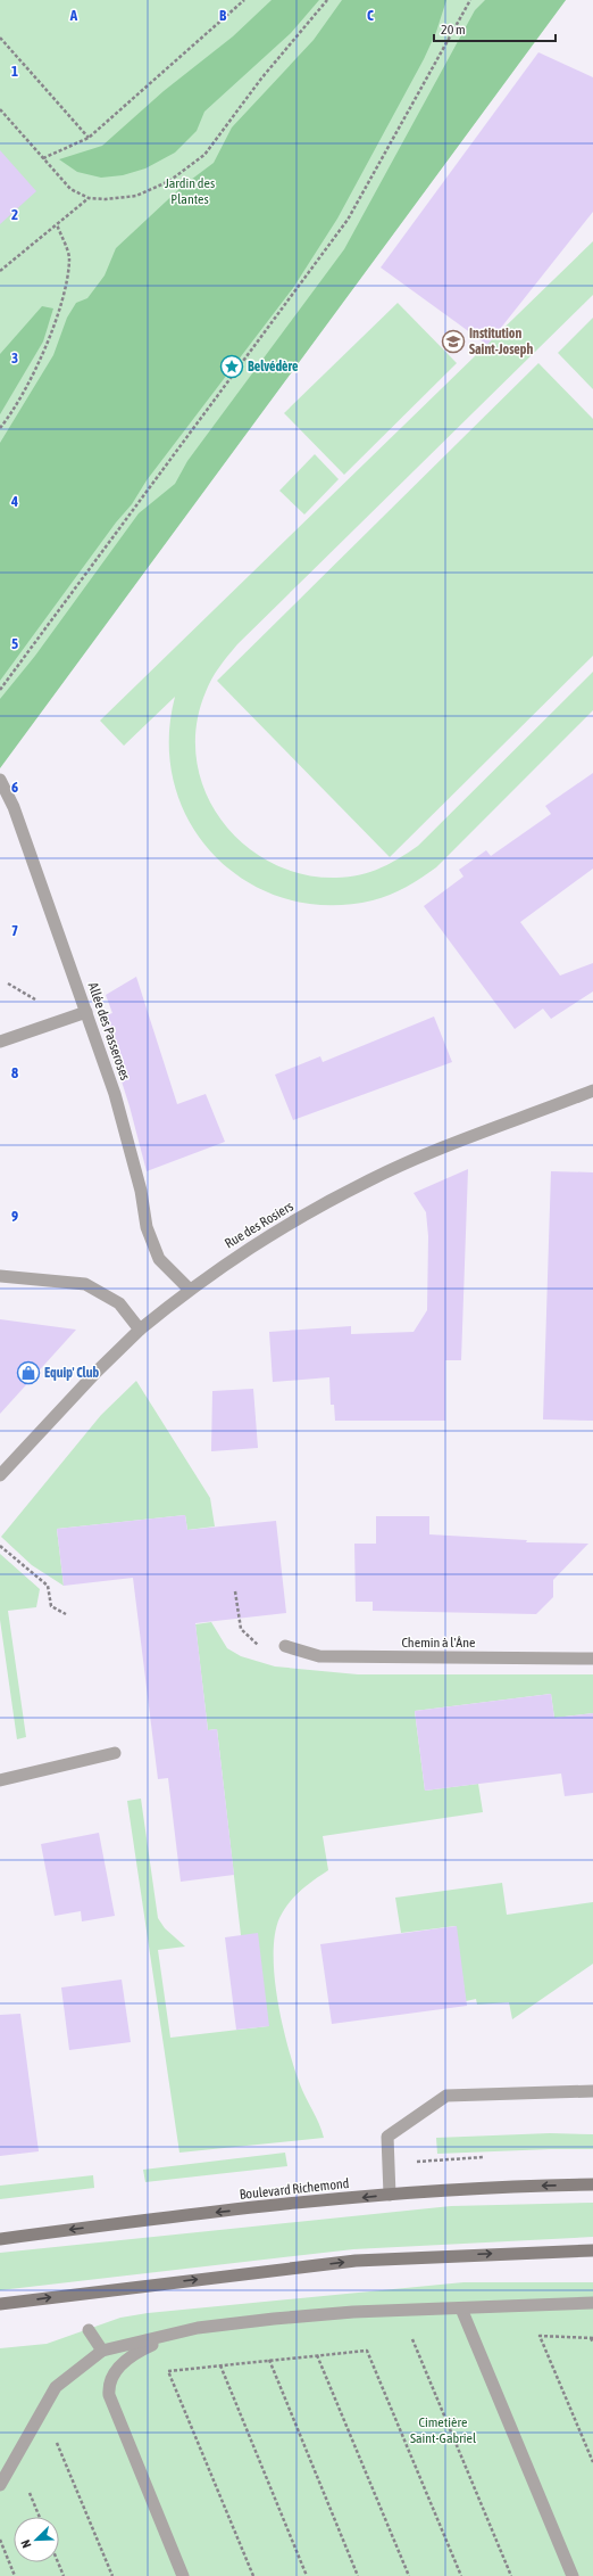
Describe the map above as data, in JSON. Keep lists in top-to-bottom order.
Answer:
{
  "streets": {
    "main road": ["Boulevard Richemond"],
    "street": ["Allée des Passeroses", "Rue des Rosiers", "Chemin à l'Âne"]
  },
  "crossings": [
    ["Allée des Passeroses", "Rue des Rosiers"]
  ],
  "parks": ["Jardin des Plantes", "Cimetière Saint-Gabriel"],
  "places": {
    "school or university": ["Institution Saint-Joseph"],
    "place": ["Belvédère"],
    "shop": ["Equip' Club"]
  },
  "scale_bar": "20 m",
  "north": "bottom left",
  "grid": {
    "columns": ["A", "B", "C"],
    "rows": [
      "1",
      "2",
      "3",
      "4",
      "5",
      "6",
      "7",
      "8",
      "9"
    ]
  }
}
